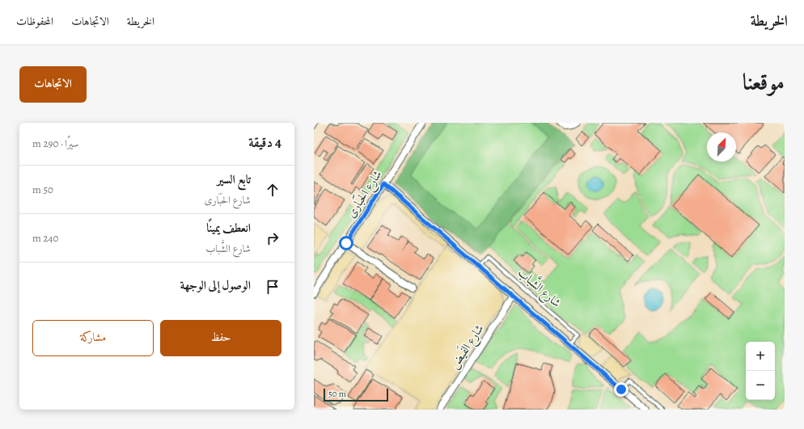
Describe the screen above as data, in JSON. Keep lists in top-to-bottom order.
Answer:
{
  "streets": {
    "street": ["شارع الحَبَارى", "شارع الشَّباب", "شارع الفَيض"]
  },
  "crossings": [
    ["شارع الحَبَارى", "شارع الشَّباب"],
    ["شارع الشَّباب", "شارع الفَيض"]
  ],
  "scale_bar": "50 m",
  "north": "top right",
  "page": {
    "header": "الخريطة",
    "nav": ["الخريطة", "الاتجاهات", "المحفوظات"],
    "title": "موقعنا",
    "buttons": [
      "الاتجاهات",
      ["حفظ", "مشاركة"]
    ],
    "heading": ["4 دقيقة", "سيرًا · 290 m"],
    "list": [
      ["تابع السير", "شارع الحَبَارى", "50 m"],
      ["انعطف يمينًا", "شارع الشَّباب", "240 m"],
      "الوصول إلى الوجهة"
    ],
    "map_buttons": ["+", "−"],
    "scale": "50 m"
  }
}
